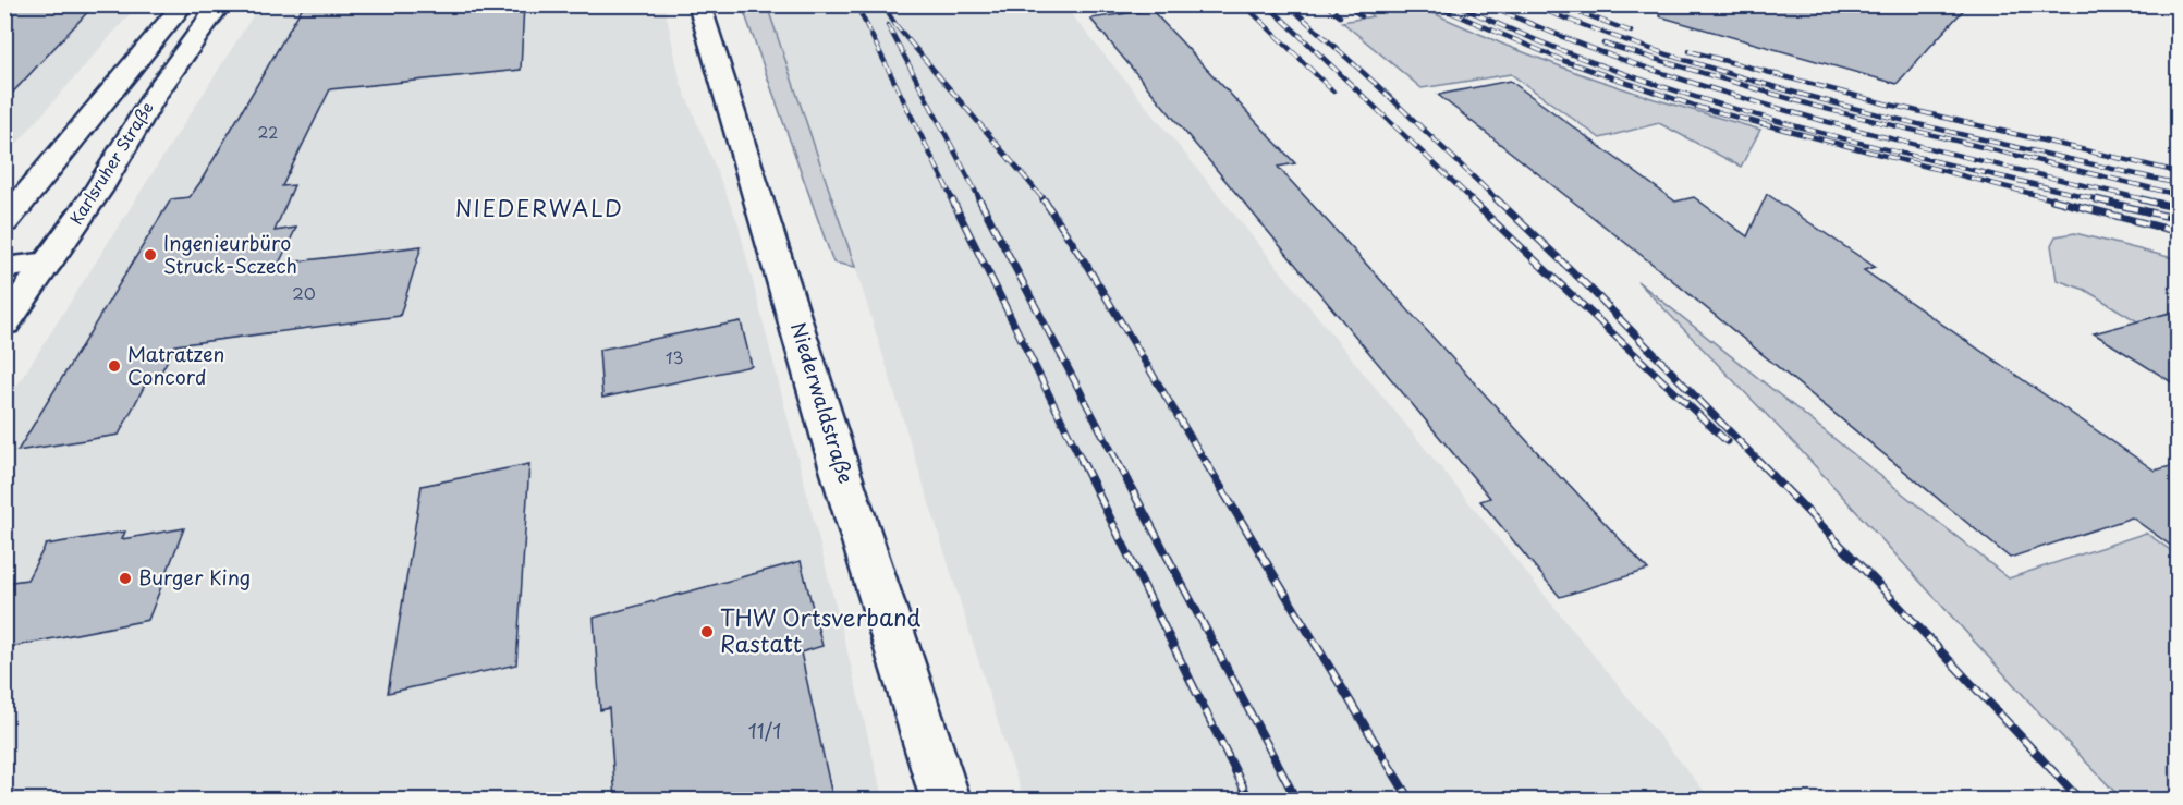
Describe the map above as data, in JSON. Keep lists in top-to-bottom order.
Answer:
{
  "streets": {
    "street": ["Karlsruher Straße", "Niederwaldstraße"]
  },
  "districts": ["NIEDERWALD"],
  "places": [
    "Ingenieurbüro Struck-Sczech",
    "Matratzen Concord",
    "Burger King",
    "THW Ortsverband Rastatt"
  ],
  "house_numbers": [
    "22",
    "20",
    "13",
    "11/1"
  ]
}
